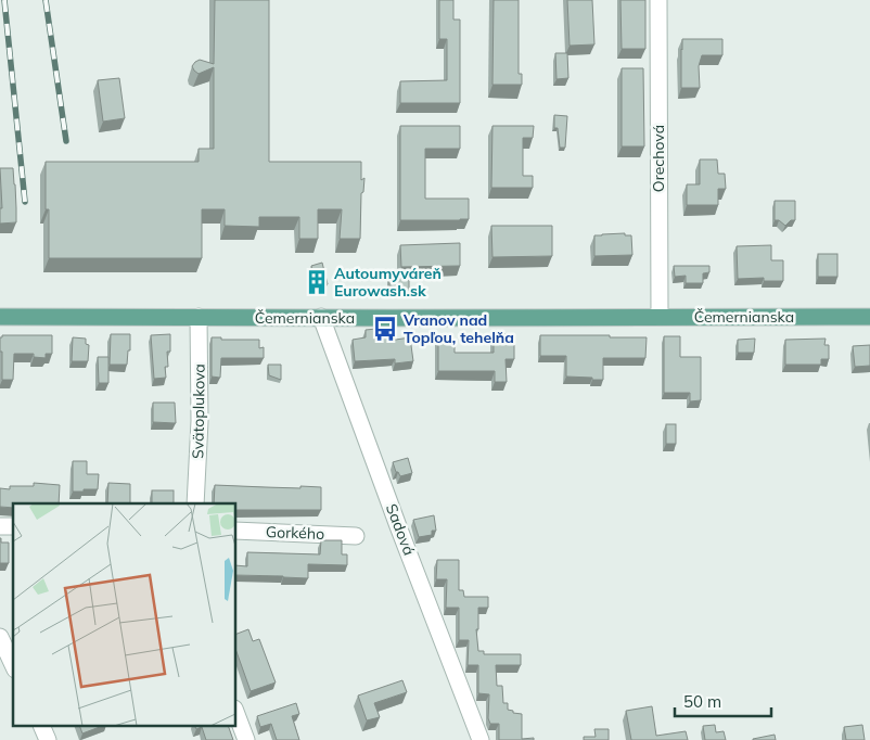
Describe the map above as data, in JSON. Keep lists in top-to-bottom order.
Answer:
{
  "streets": {
    "main road": ["Čemernianska"],
    "street": [
      "Orechová",
      "Svätoplukova",
      "Sadová",
      "Gorkého"
    ]
  },
  "crossings": [
    ["Orechová", "Čemernianska"],
    ["Čemernianska", "Svätoplukova"],
    ["Čemernianska", "Sadová"]
  ],
  "places": {
    "building": ["Autoumyváreň Eurowash.sk"],
    "bus stop": ["Vranov nad Topľou, tehelňa"]
  },
  "scale_bar": "50 m"
}
